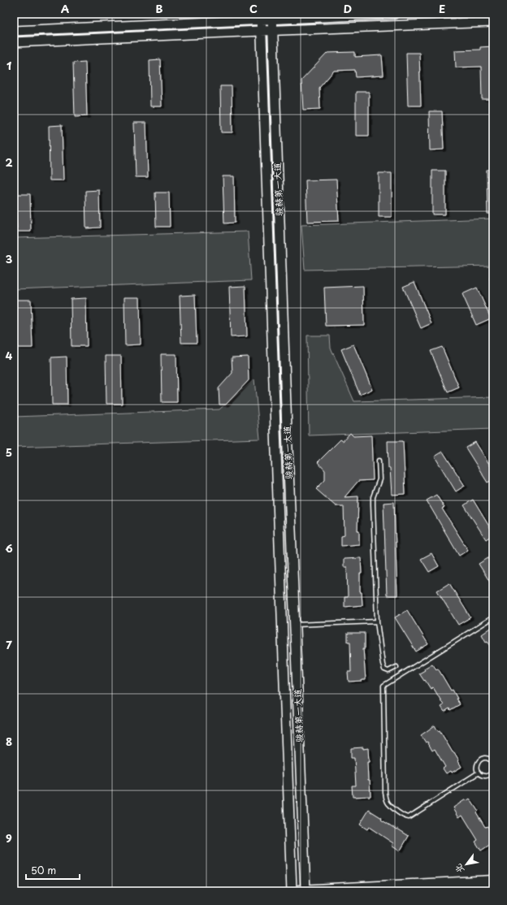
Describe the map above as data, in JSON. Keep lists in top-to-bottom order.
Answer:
{
  "streets": {
    "main road": ["骏赫第一大道"]
  },
  "scale_bar": "50 m",
  "north": "bottom left",
  "grid": {
    "columns": [
      "A",
      "B",
      "C",
      "D",
      "E"
    ],
    "rows": [
      "1",
      "2",
      "3",
      "4",
      "5",
      "6",
      "7",
      "8",
      "9"
    ]
  }
}
